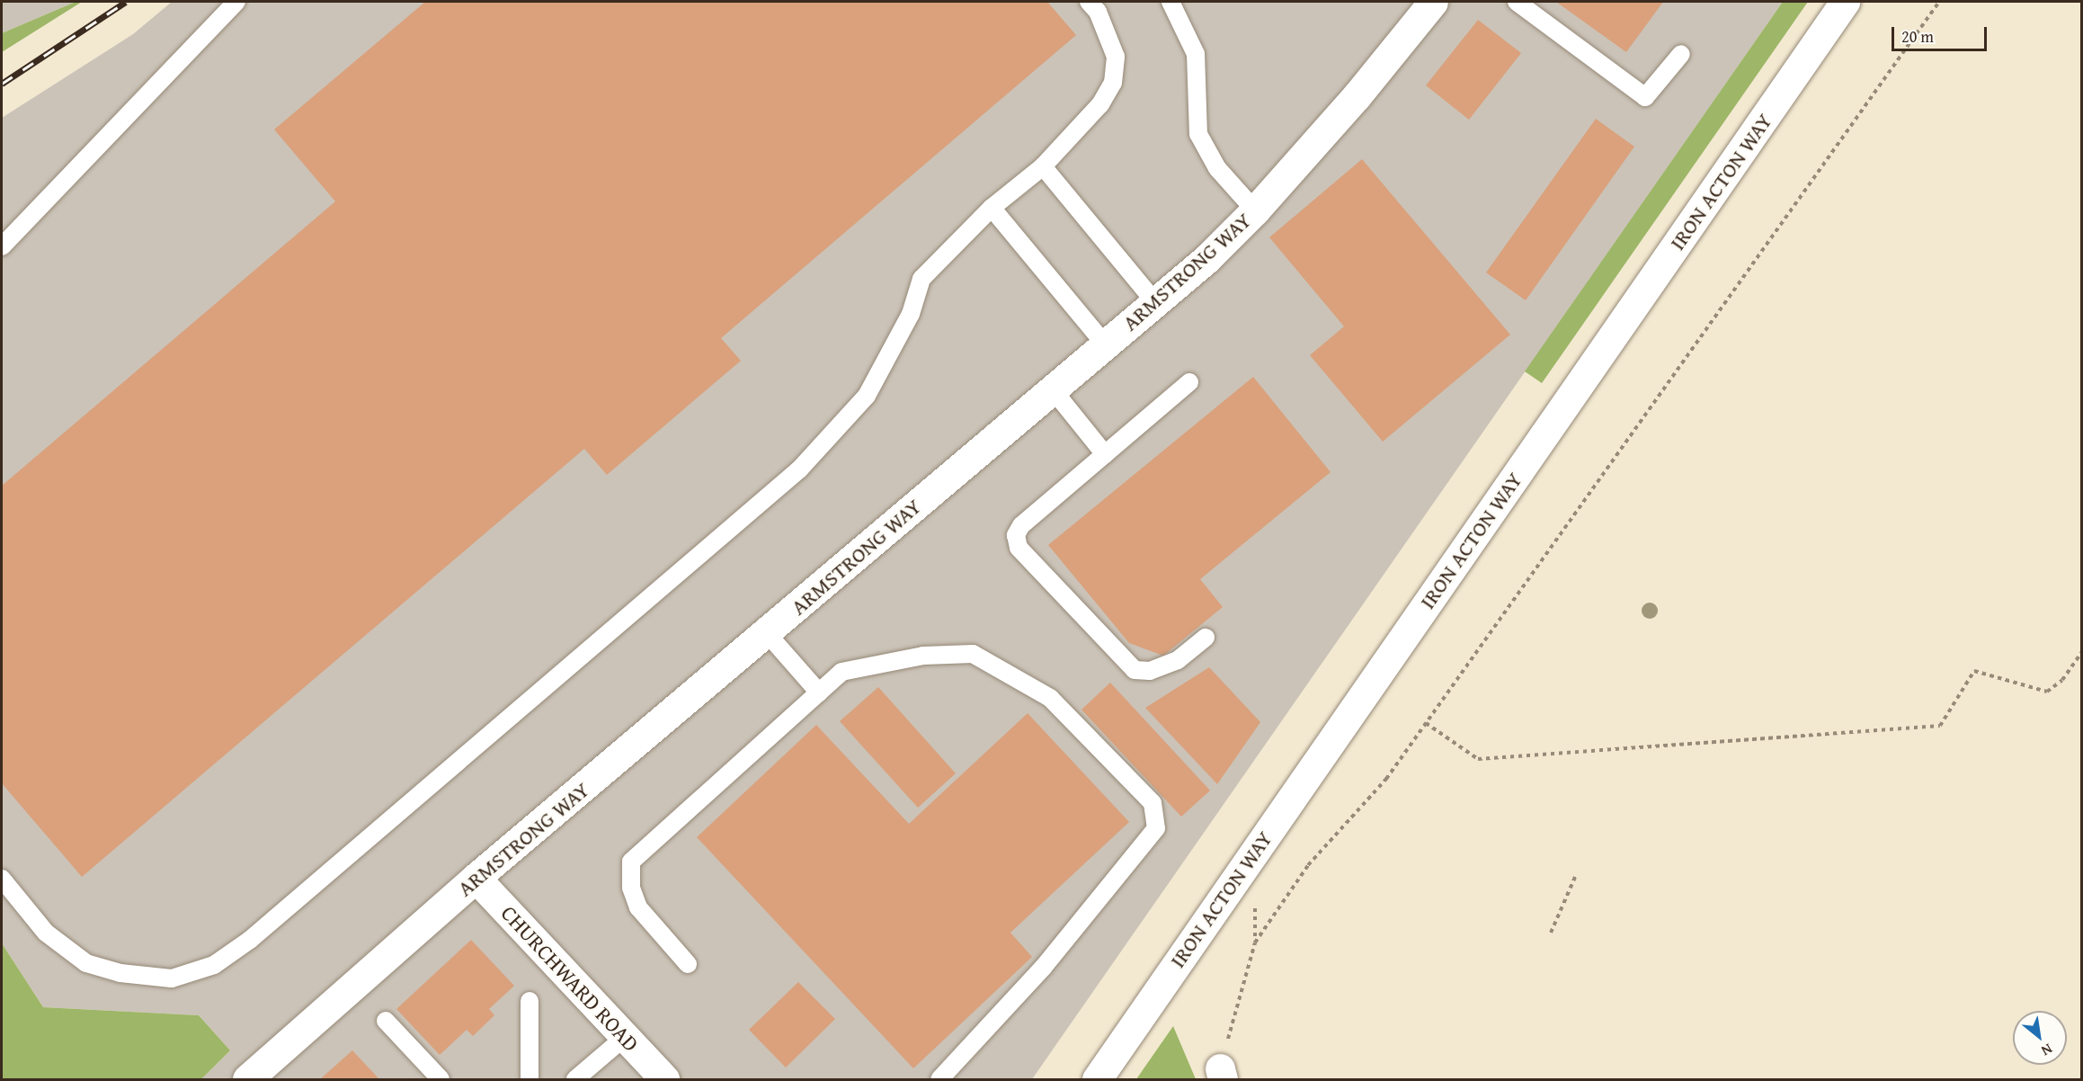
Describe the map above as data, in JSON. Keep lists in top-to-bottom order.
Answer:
{
  "streets": {
    "street": ["IRON ACTON WAY", "ARMSTRONG WAY", "CHURCHWARD ROAD"]
  },
  "crossings": [
    ["ARMSTRONG WAY", "CHURCHWARD ROAD"]
  ],
  "scale_bar": "20 m",
  "north": "bottom right"
}
